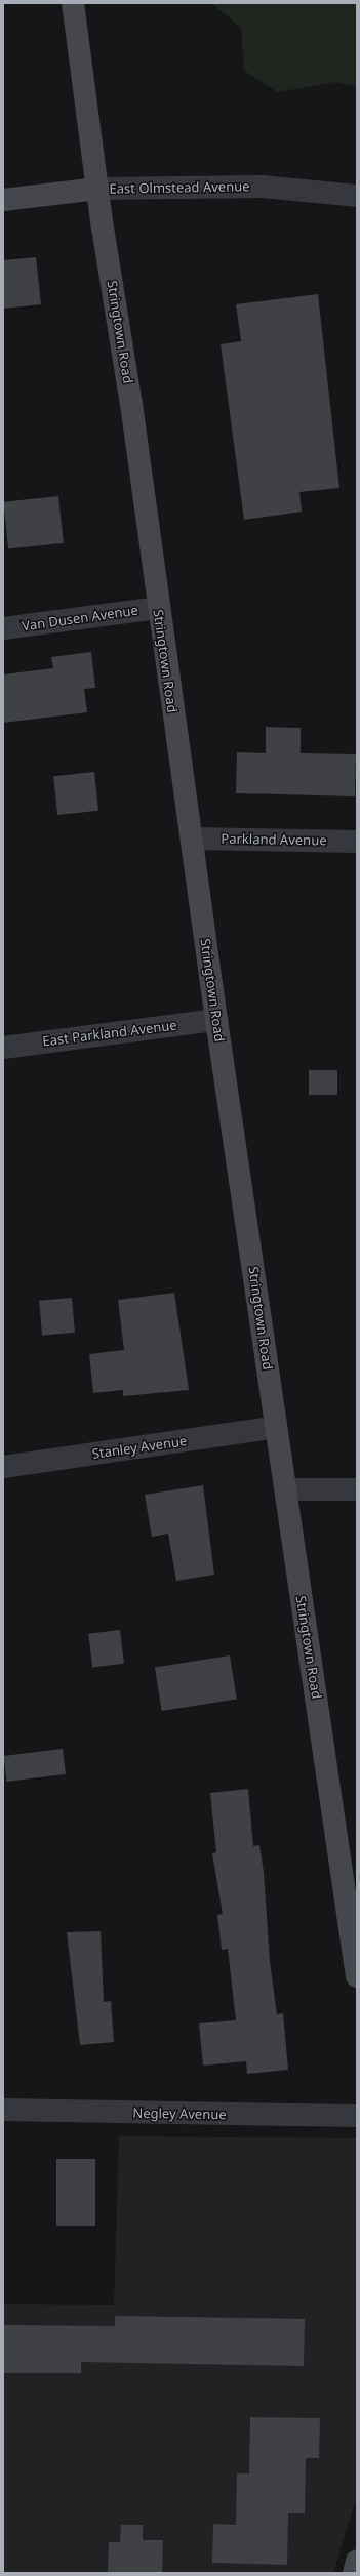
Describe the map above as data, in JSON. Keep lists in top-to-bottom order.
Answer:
{
  "streets": {
    "main road": ["East Olmstead Avenue", "Stringtown Road"],
    "street": [
      "Van Dusen Avenue",
      "Parkland Avenue",
      "East Parkland Avenue",
      "Stanley Avenue",
      "Negley Avenue"
    ]
  },
  "crossings": [
    ["East Olmstead Avenue", "Stringtown Road"],
    ["Stringtown Road", "Van Dusen Avenue"],
    ["Stringtown Road", "Parkland Avenue"],
    ["Stringtown Road", "East Parkland Avenue"],
    ["Stringtown Road", "Stanley Avenue"]
  ]
}
